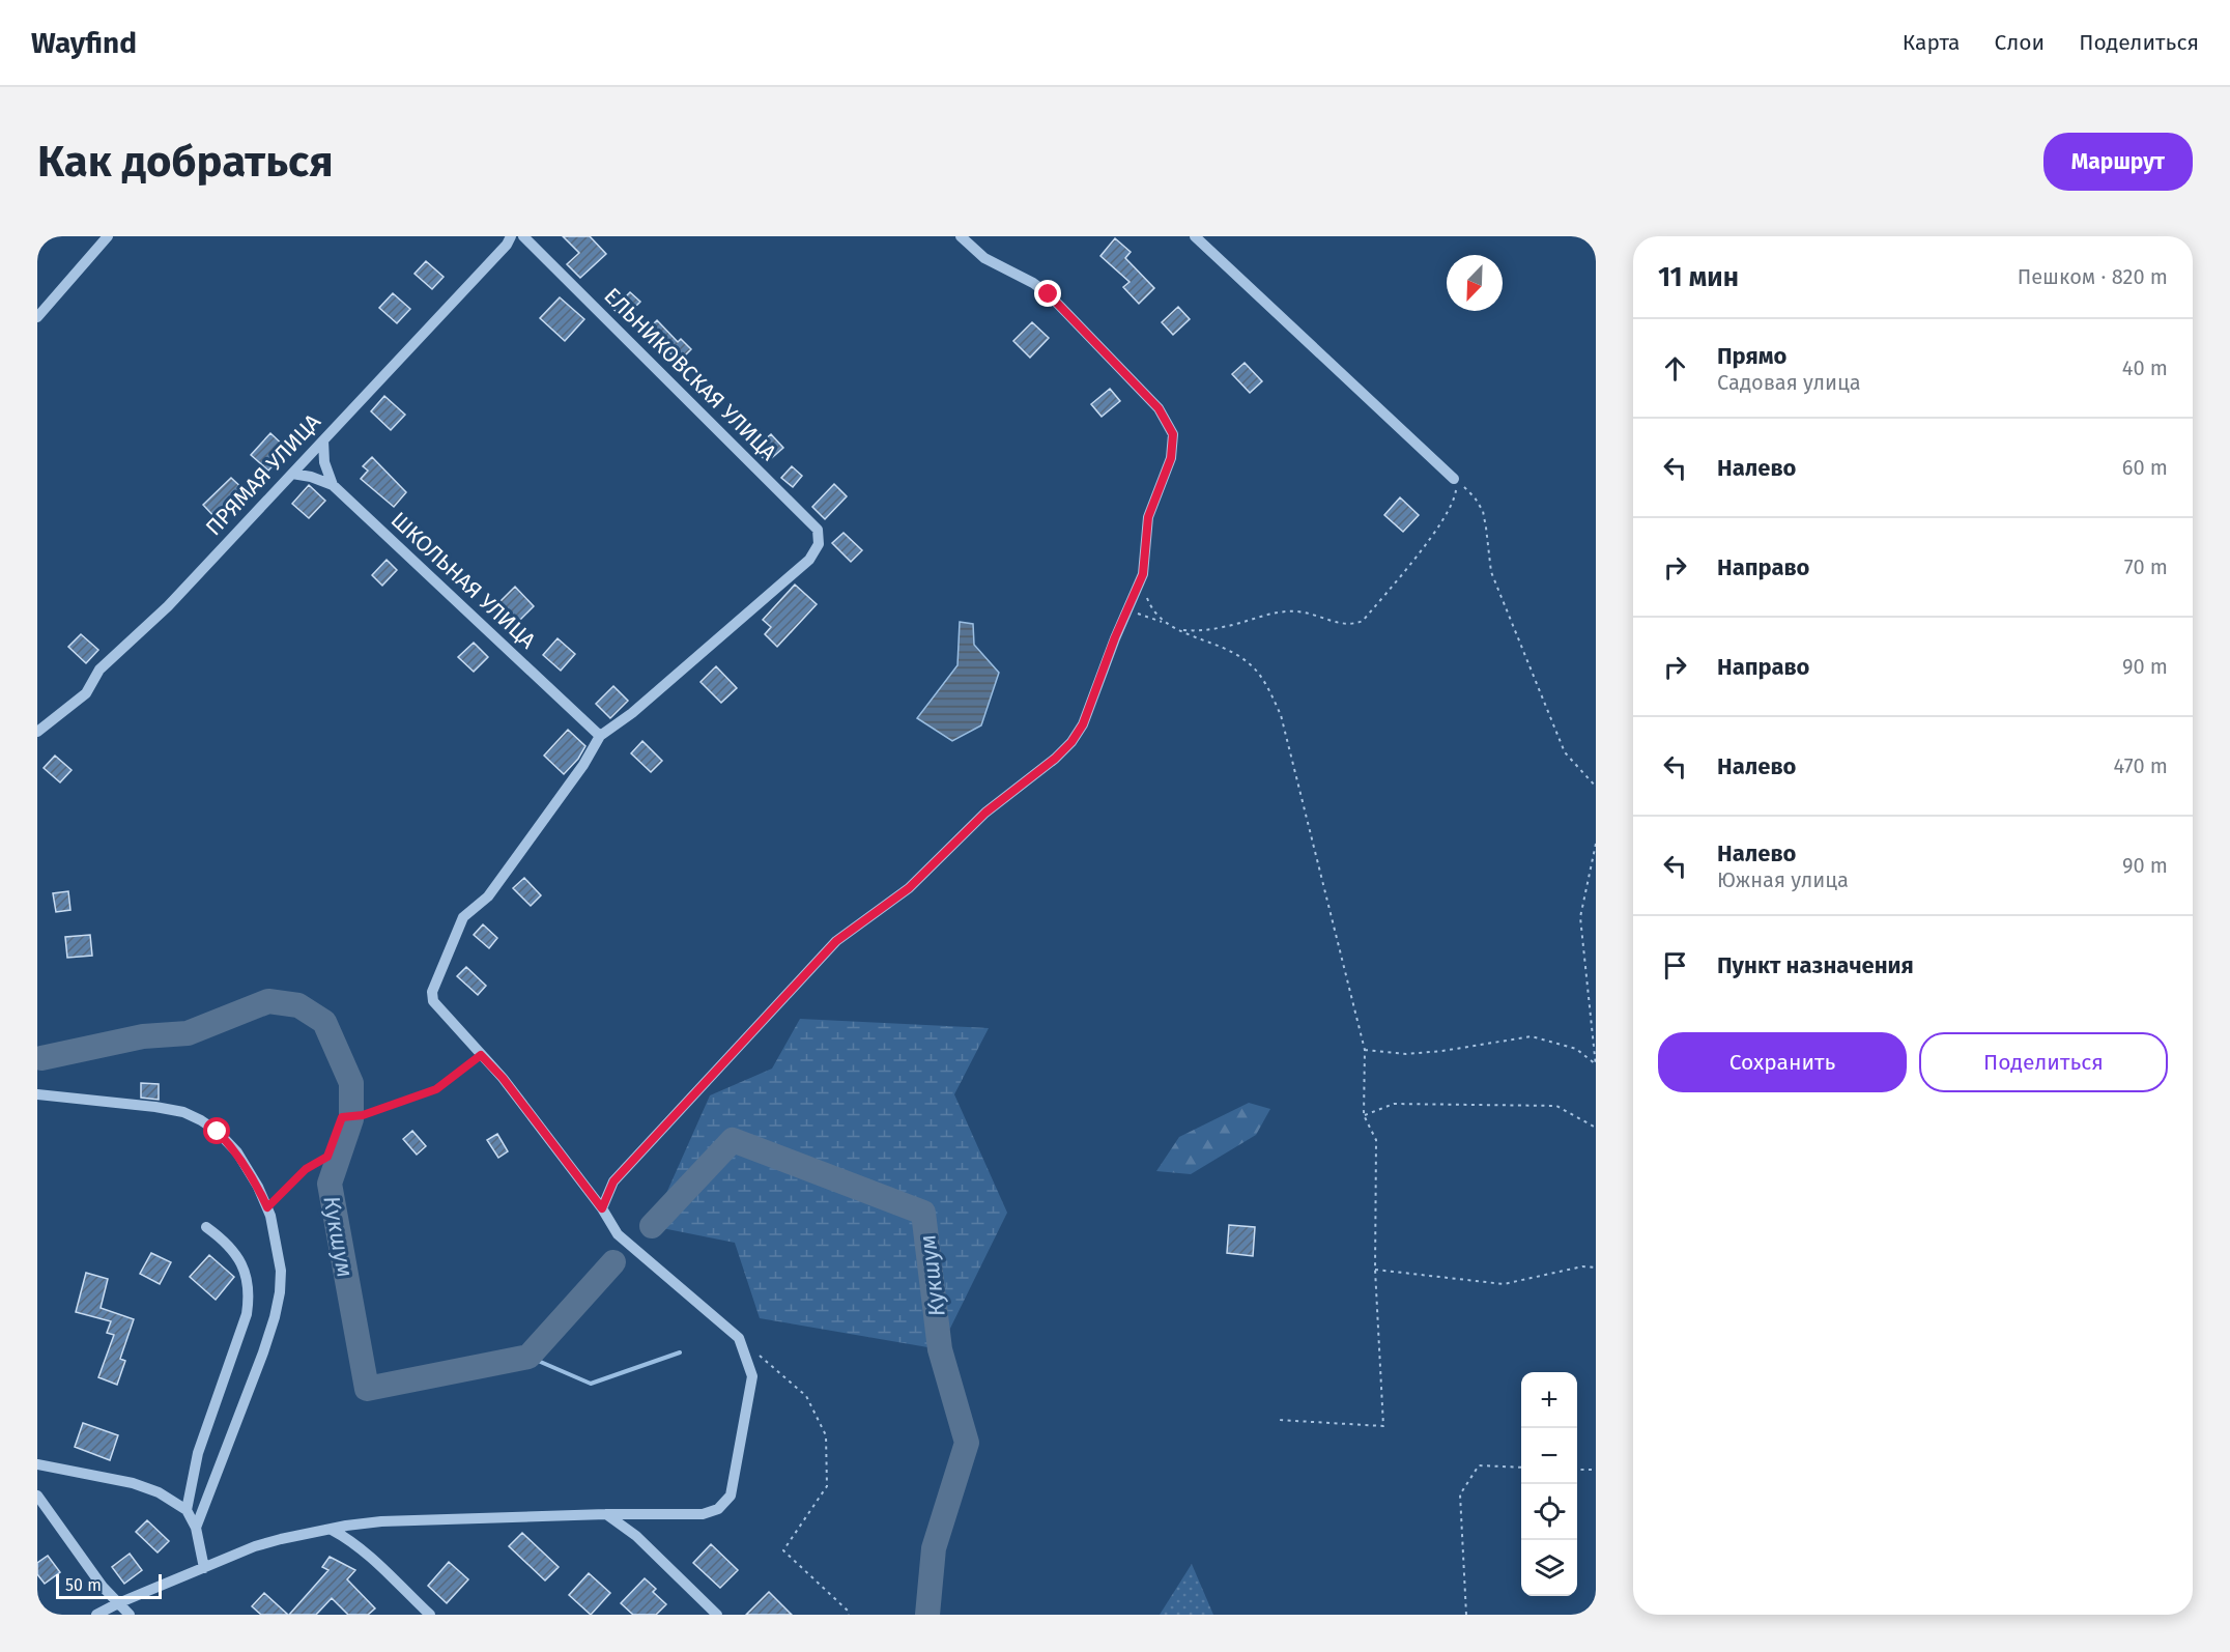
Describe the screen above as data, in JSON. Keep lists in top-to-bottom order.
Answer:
{
  "streets": {
    "street": ["ЕЛЬНИКОВСКАЯ УЛИЦА", "ПРЯМАЯ УЛИЦА", "ШКОЛЬНАЯ УЛИЦА"]
  },
  "crossings": [
    ["ЕЛЬНИКОВСКАЯ УЛИЦА", "ШКОЛЬНАЯ УЛИЦА"]
  ],
  "water": ["Кукшум"],
  "scale_bar": "50 m",
  "north": "bottom left",
  "page": {
    "header": "Wayfind",
    "nav": ["Карта", "Слои", "Поделиться"],
    "buttons": [
      "Маршрут",
      ["Сохранить", "Поделиться"]
    ],
    "title": "Как добраться",
    "heading": ["11 мин", "Пешком · 820 m"],
    "list": [
      ["Прямо", "Садовая улица", "40 m"],
      ["Налево", "60 m"],
      ["Направо", "70 m"],
      ["Направо", "90 m"],
      ["Налево", "470 m"],
      ["Налево", "Южная улица", "90 m"],
      "Пункт назначения"
    ],
    "map_buttons": ["+", "−"],
    "scale": "50 m"
  }
}
